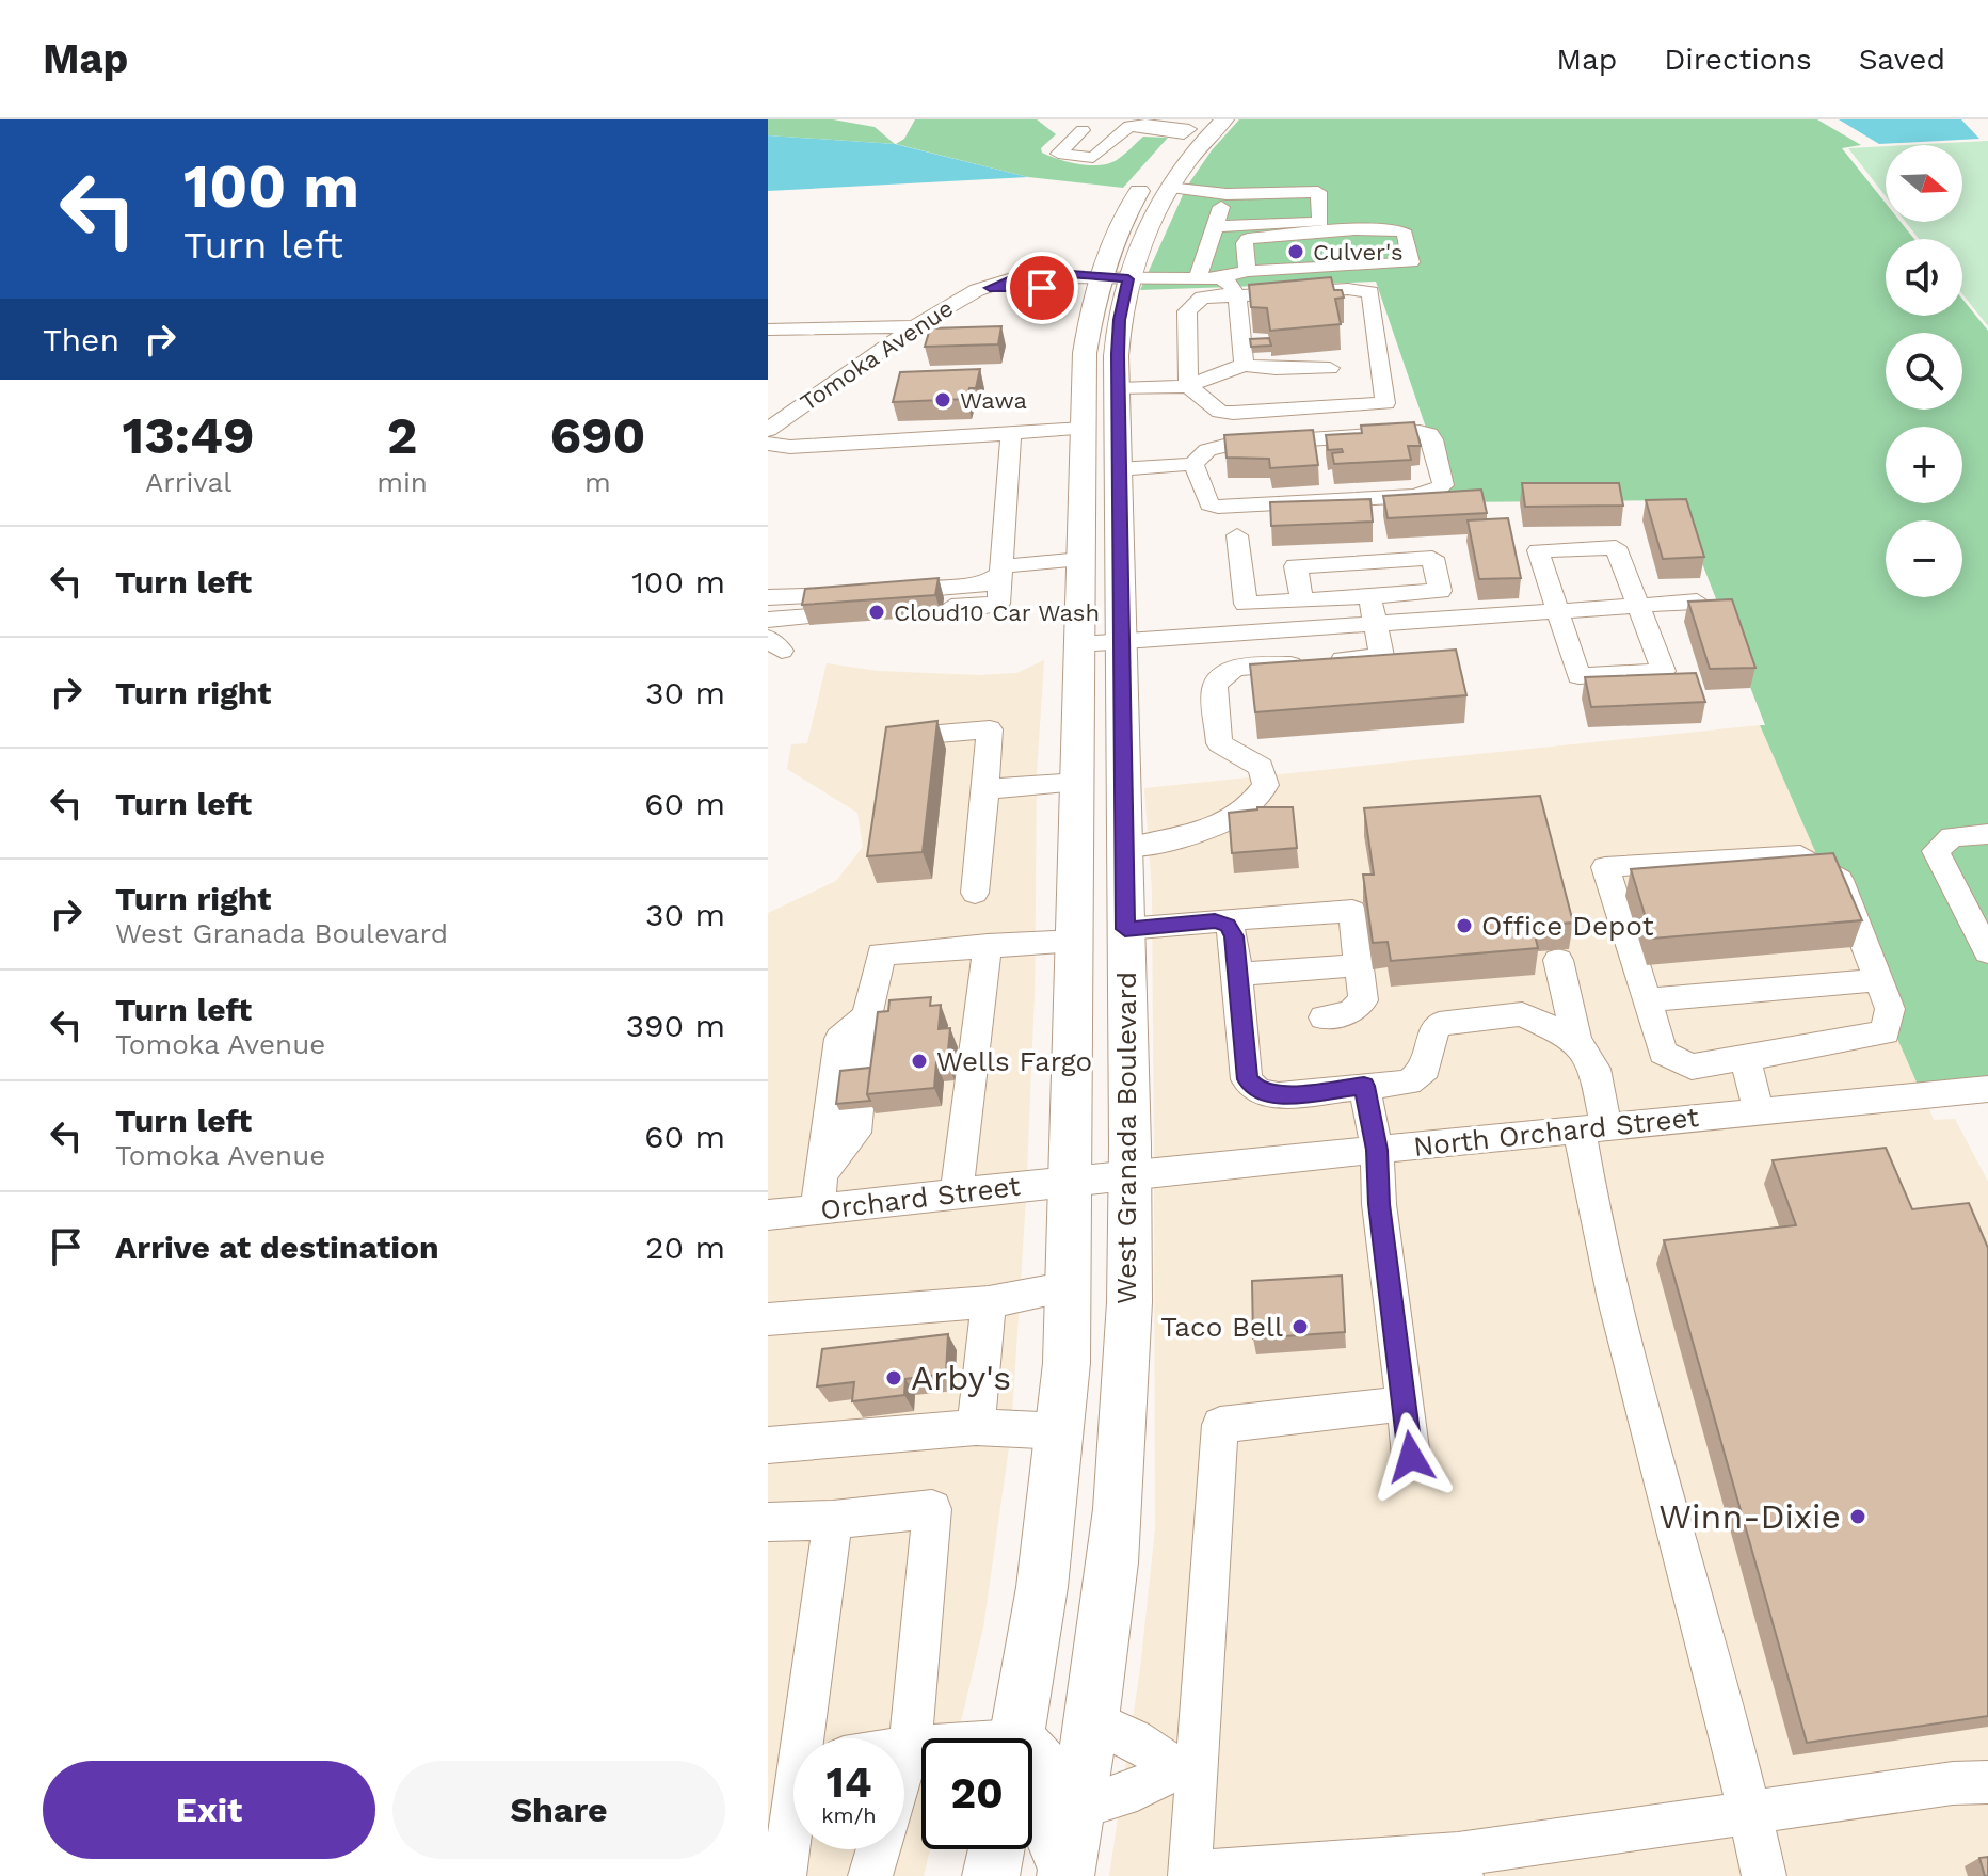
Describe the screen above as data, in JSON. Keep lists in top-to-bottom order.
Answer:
{
  "streets": {
    "main road": ["West Granada Boulevard"],
    "street": ["Tomoka Avenue", "North Orchard Street", "Orchard Street"]
  },
  "crossings": [
    ["Tomoka Avenue", "West Granada Boulevard"],
    ["North Orchard Street", "West Granada Boulevard"],
    ["North Orchard Street", "Orchard Street"],
    ["West Granada Boulevard", "Orchard Street"]
  ],
  "places": [
    "Culver's",
    "Wawa",
    "Cloud10 Car Wash",
    "Office Depot",
    "Wells Fargo",
    "Taco Bell",
    "Arby's",
    "Winn-Dixie"
  ],
  "north": "right",
  "page": {
    "header": "Map",
    "nav": ["Map", "Directions", "Saved"],
    "turn": ["100 m", "Turn left"],
    "map_buttons": ["+", "−"],
    "then": "Then",
    "eta": [
      "13:49",
      "Arrival",
      "2",
      "min",
      "690",
      "m"
    ],
    "list": [
      {
        "name": "Turn left",
        "value": "100 m"
      },
      {
        "name": "Turn right",
        "value": "30 m"
      },
      {
        "name": "Turn left",
        "value": "60 m"
      },
      {
        "name": "Turn right",
        "note": "West Granada Boulevard",
        "value": "30 m"
      },
      {
        "name": "Turn left",
        "note": "Tomoka Avenue",
        "value": "390 m"
      },
      {
        "name": "Turn left",
        "note": "Tomoka Avenue",
        "value": "60 m"
      },
      {
        "name": "Arrive at destination",
        "value": "20 m"
      }
    ],
    "speed": "14 km/h",
    "limit": "20",
    "buttons": ["Exit", "Share"]
  }
}
